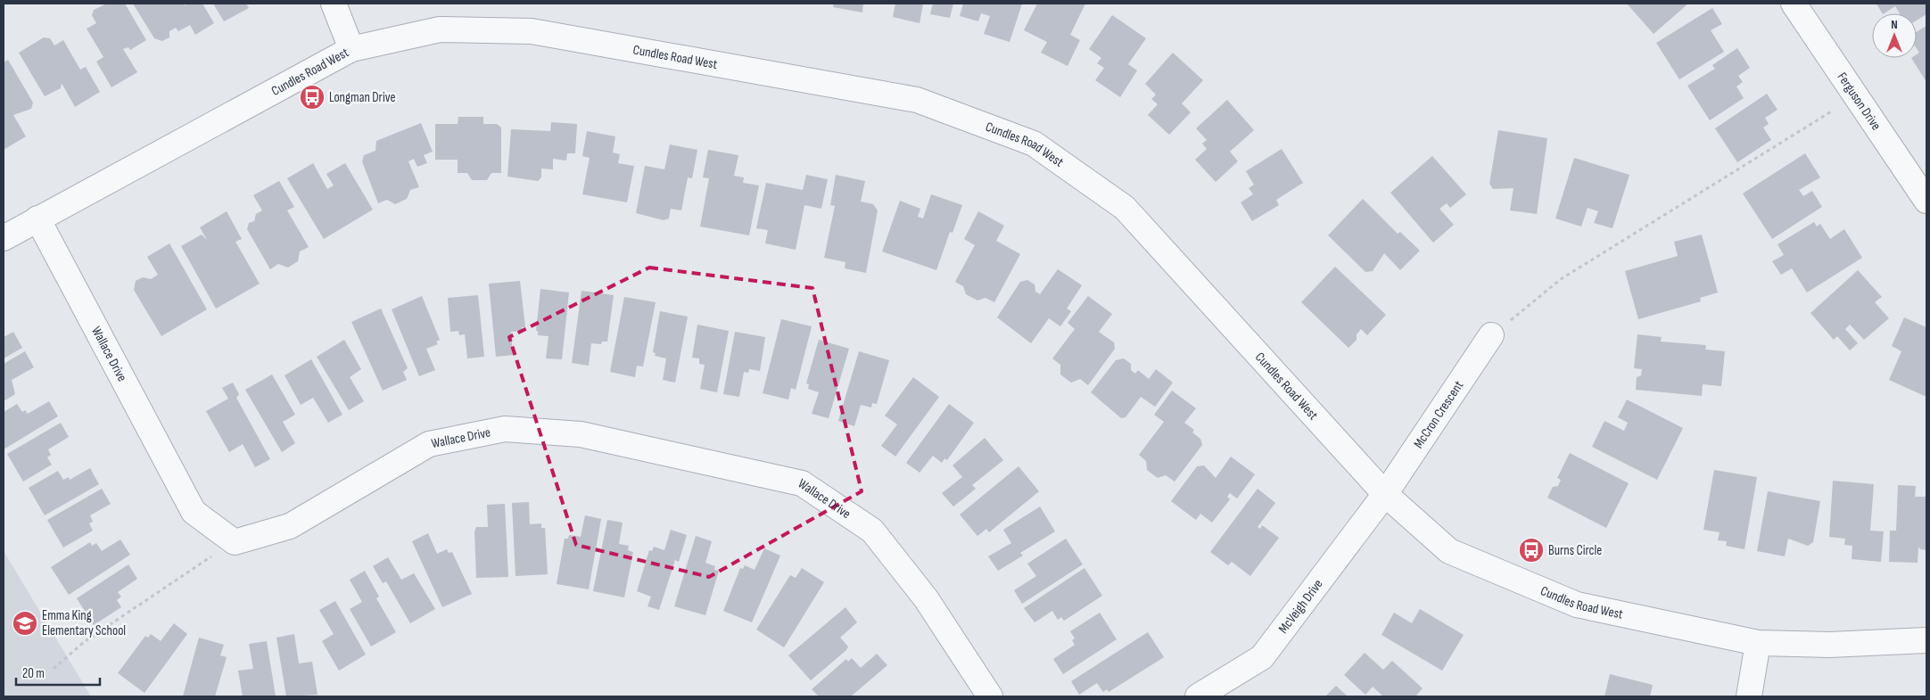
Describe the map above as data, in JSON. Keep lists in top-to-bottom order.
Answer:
{
  "streets": {
    "street": [
      "Cundles Road West",
      "Ferguson Drive",
      "Wallace Drive",
      "McCron Crescent",
      "McVeigh Drive"
    ]
  },
  "crossings": [
    ["Cundles Road West", "Wallace Drive"],
    ["Cundles Road West", "McCron Crescent"],
    ["Cundles Road West", "McVeigh Drive"],
    ["McCron Crescent", "McVeigh Drive"]
  ],
  "places": {
    "bus stop": ["Longman Drive", "Burns Circle"],
    "school or university": ["Emma King Elementary School"]
  },
  "scale_bar": "20 m",
  "north": "top"
}
